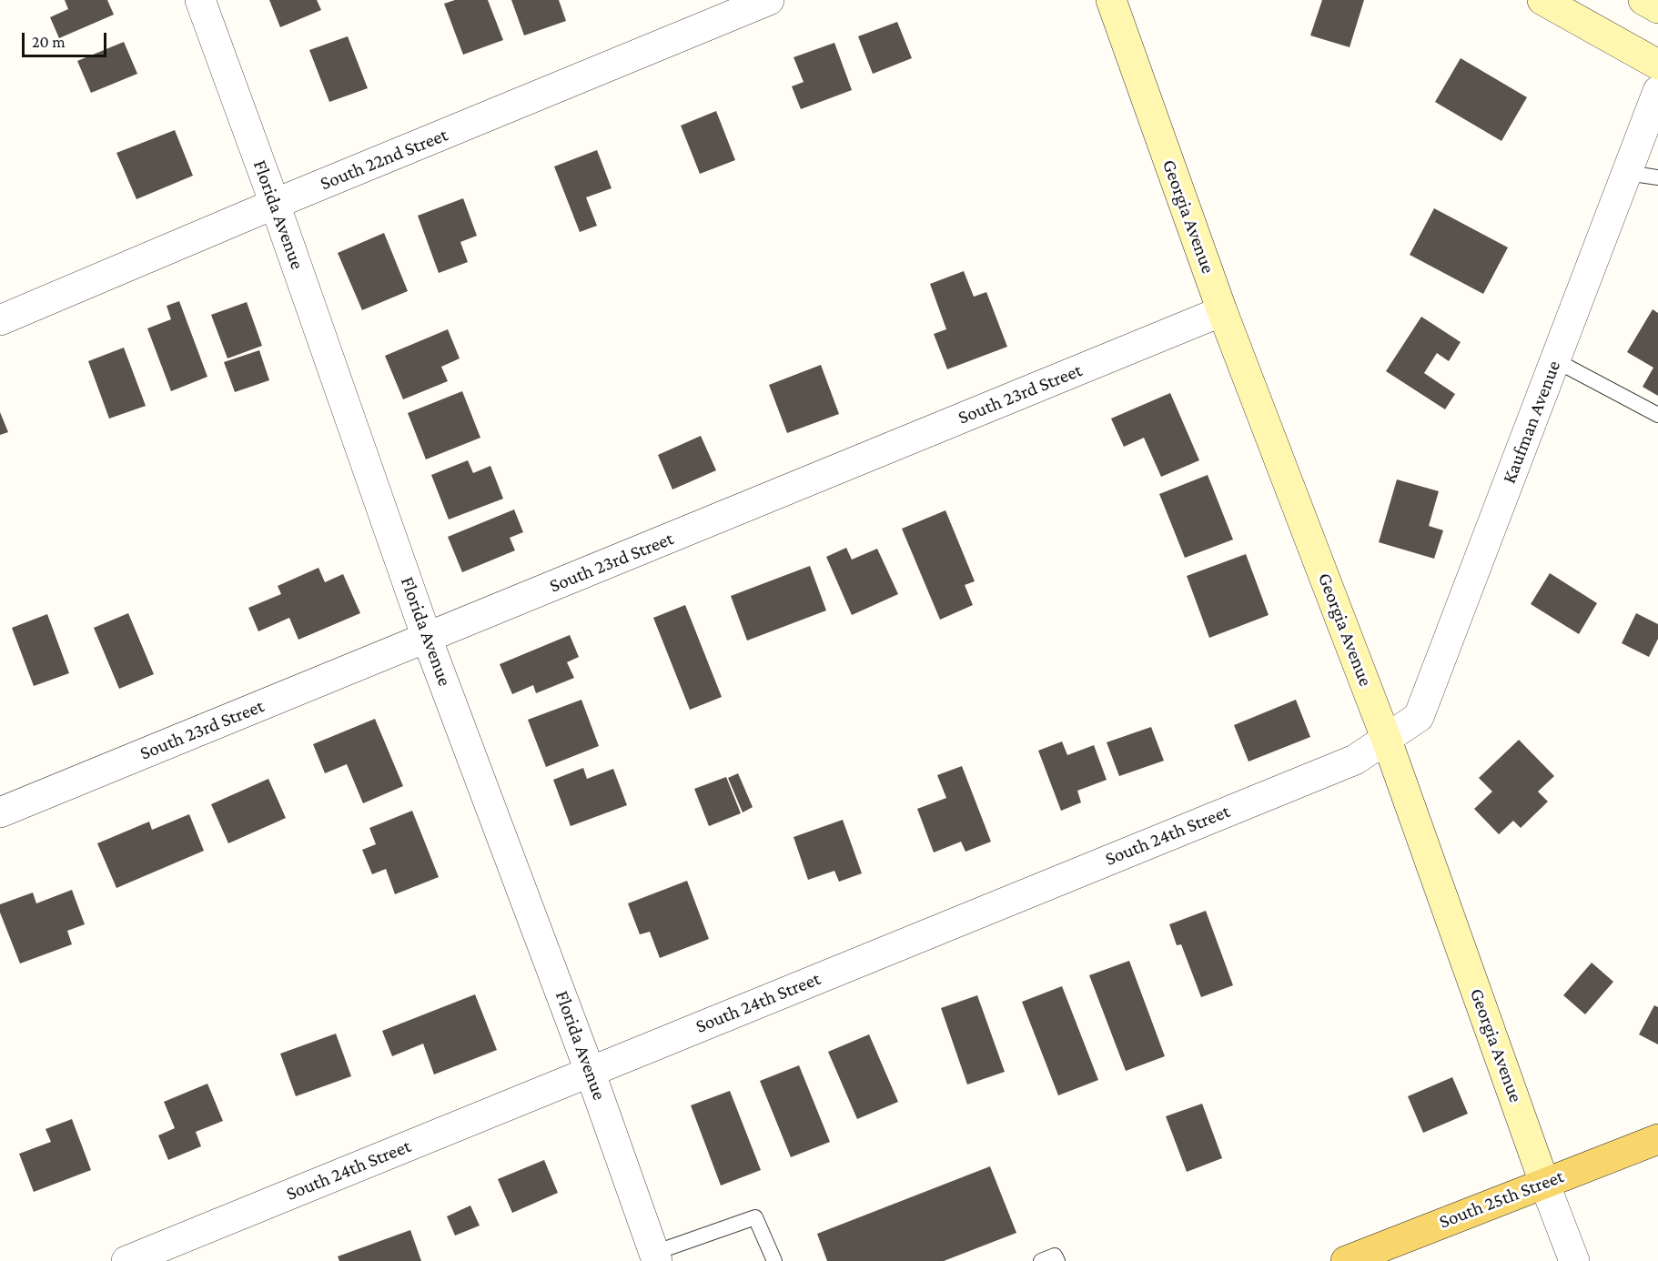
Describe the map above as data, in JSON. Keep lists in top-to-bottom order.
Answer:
{
  "streets": {
    "main road": ["South 25th Street"],
    "street": [
      "South 22nd Street",
      "Florida Avenue",
      "Georgia Avenue",
      "South 23rd Street",
      "Kaufman Avenue",
      "South 24th Street"
    ]
  },
  "crossings": [
    ["South 22nd Street", "Florida Avenue"],
    ["Florida Avenue", "South 23rd Street"],
    ["Florida Avenue", "South 24th Street"],
    ["Georgia Avenue", "South 23rd Street"],
    ["Georgia Avenue", "Kaufman Avenue"],
    ["Georgia Avenue", "South 24th Street"],
    ["Georgia Avenue", "South 25th Street"],
    ["Kaufman Avenue", "South 24th Street"]
  ],
  "scale_bar": "20 m"
}
